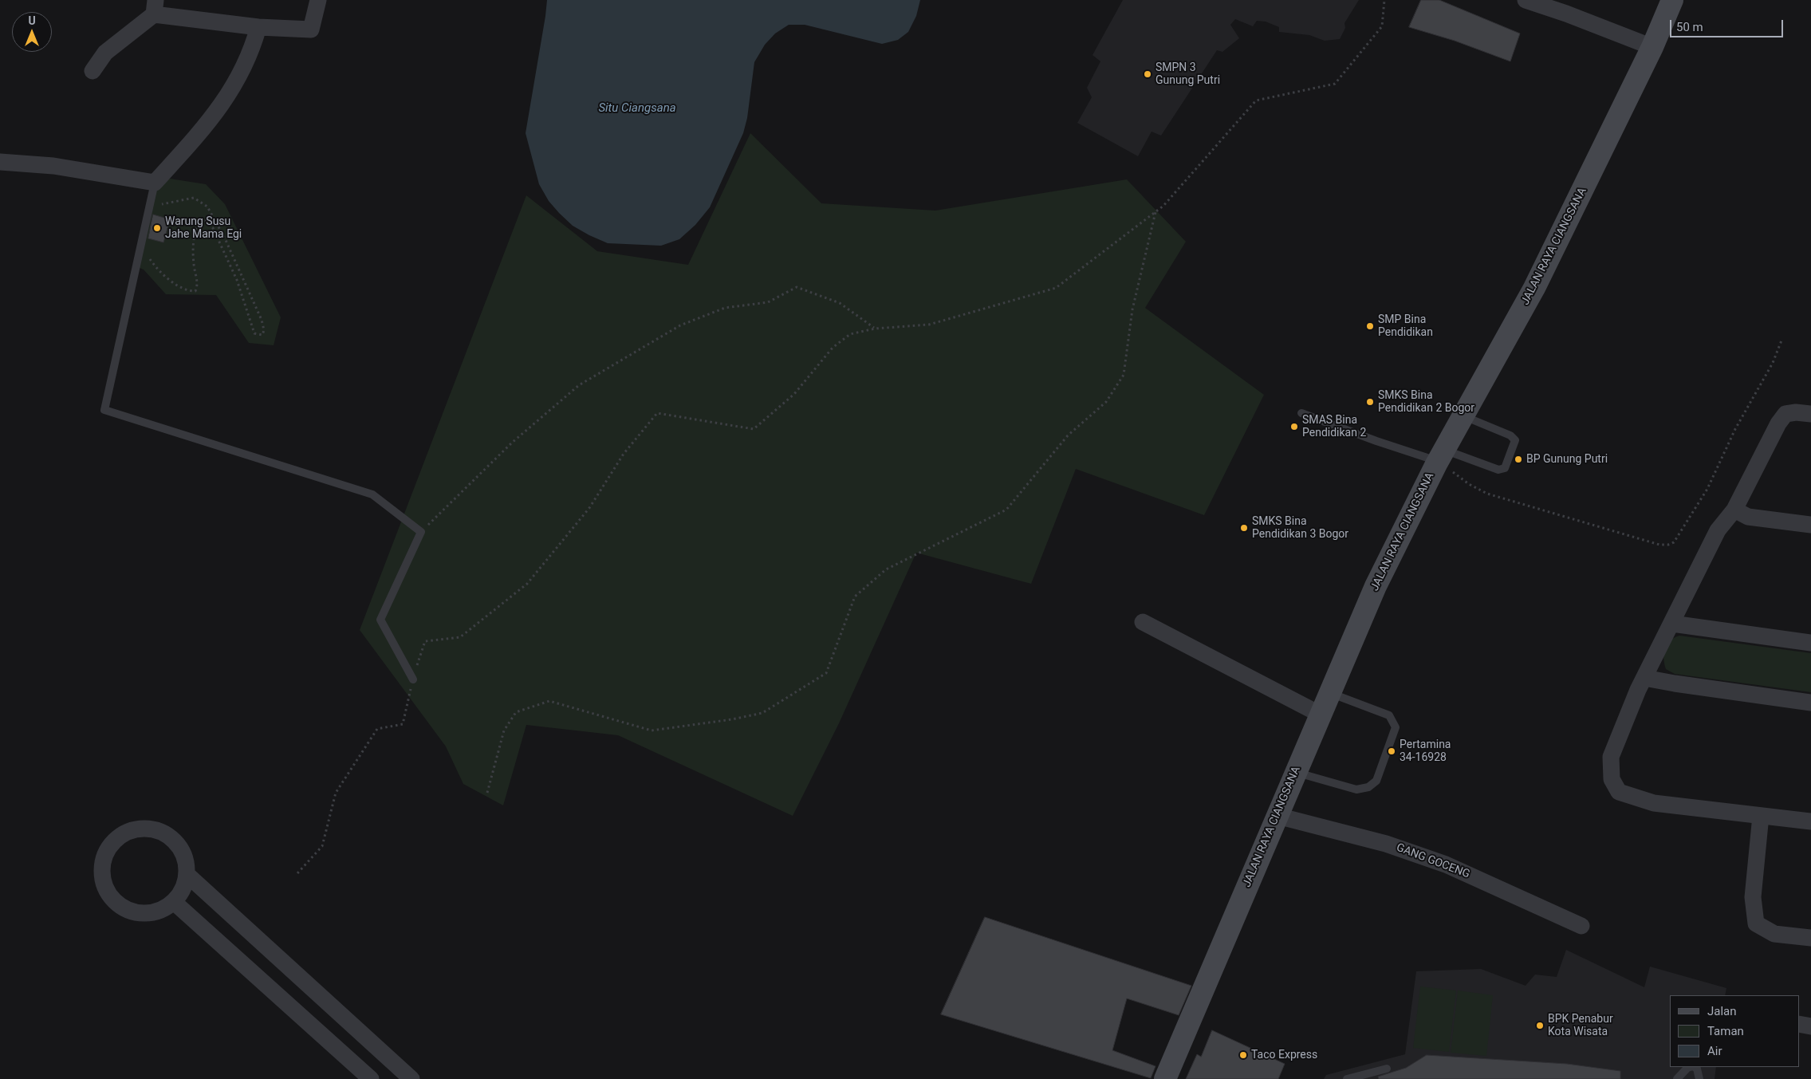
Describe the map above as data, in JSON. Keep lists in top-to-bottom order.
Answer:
{
  "streets": {
    "main road": ["JALAN RAYA CIANGSANA"],
    "street": ["GANG GOCENG"]
  },
  "crossings": [
    ["JALAN RAYA CIANGSANA", "GANG GOCENG"]
  ],
  "water": ["Situ Ciangsana"],
  "places": [
    "SMPN 3 Gunung Putri",
    "Warung Susu Jahe Mama Egi",
    "SMP Bina Pendidikan",
    "SMKS Bina Pendidikan 2 Bogor",
    "SMAS Bina Pendidikan 2",
    "BP Gunung Putri",
    "SMKS Bina Pendidikan 3 Bogor",
    "Pertamina 34-16928",
    "BPK Penabur Kota Wisata",
    "Taco Express"
  ],
  "legend": ["Jalan", "Taman", "Air"],
  "scale_bar": "50 m",
  "north": "top"
}
